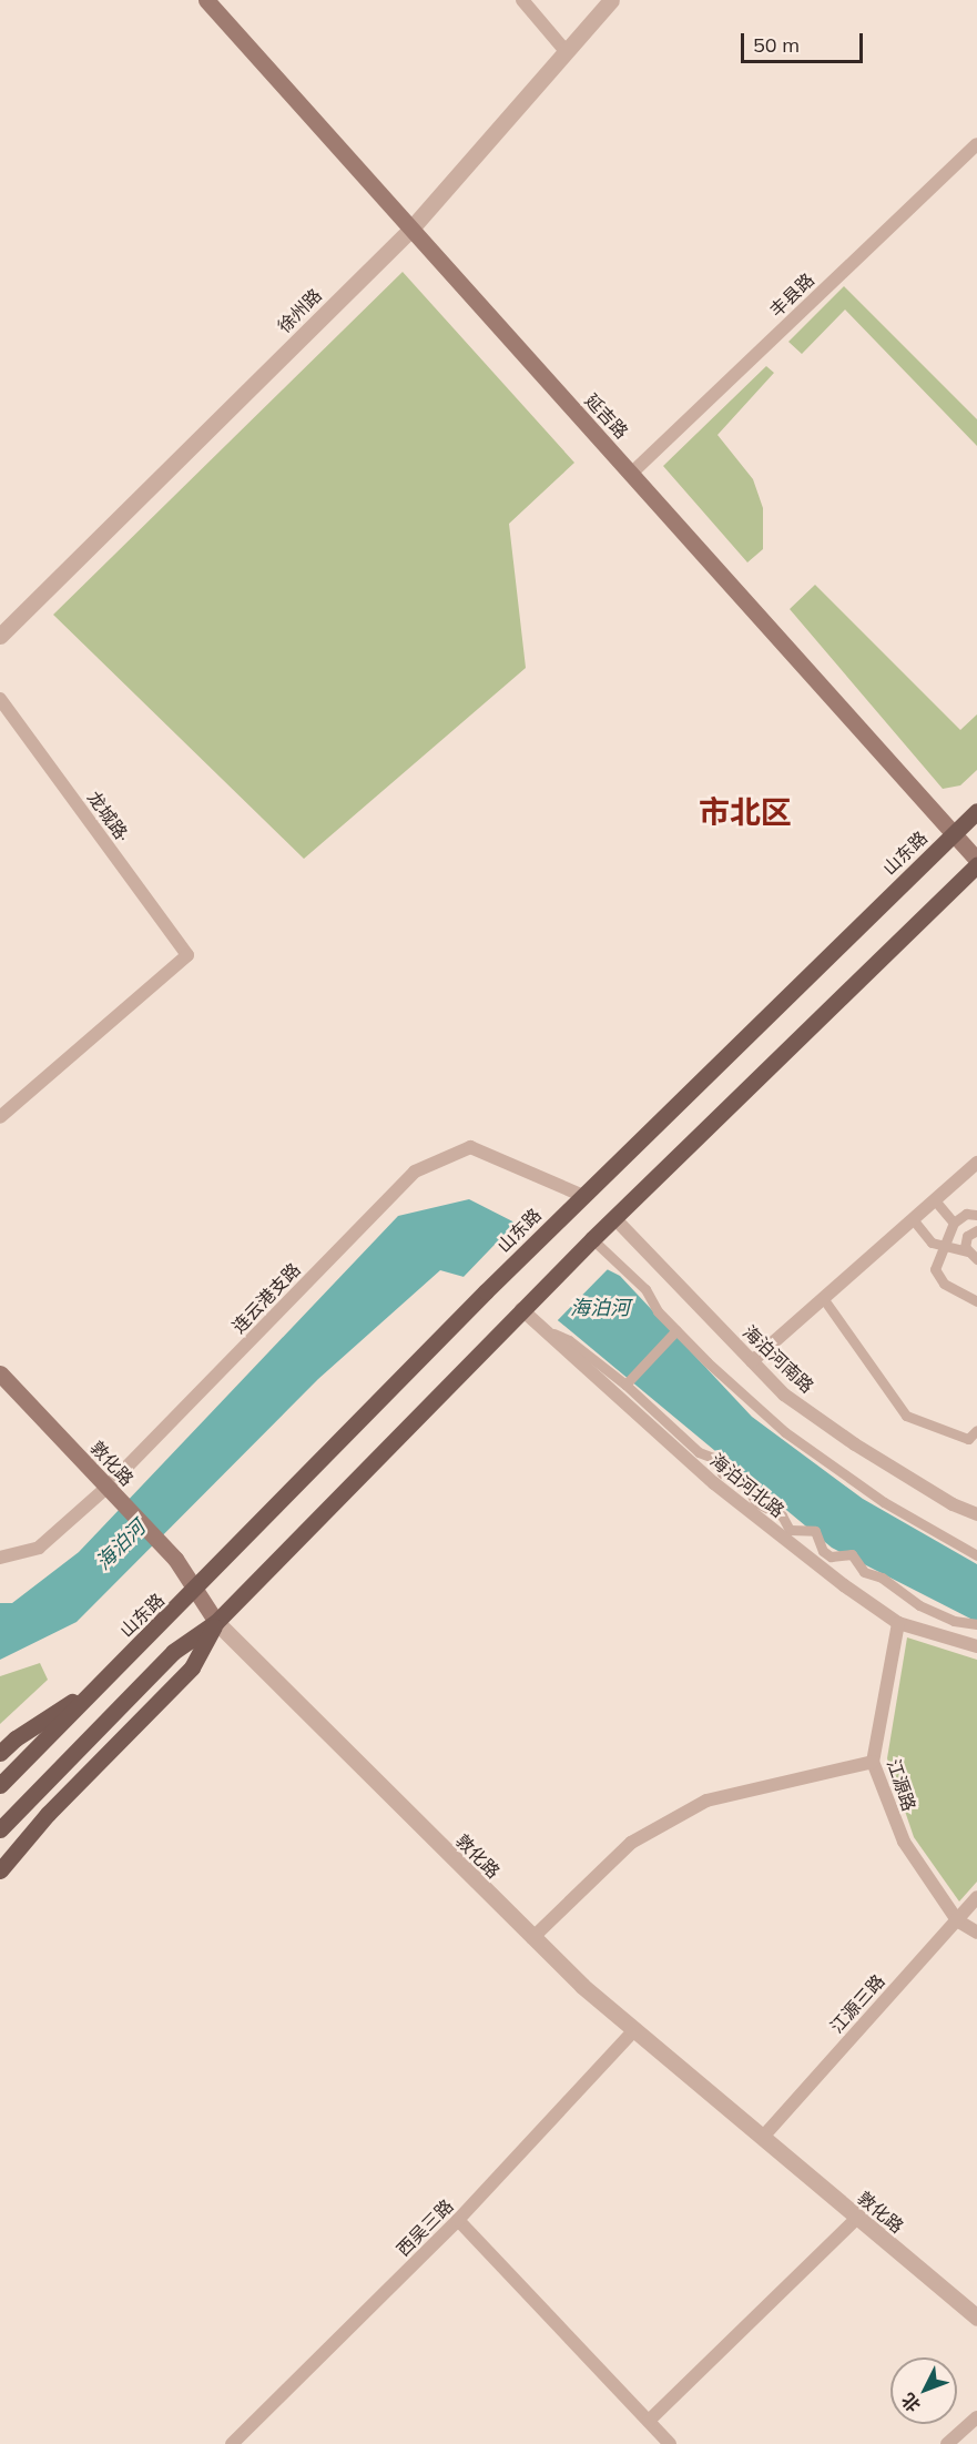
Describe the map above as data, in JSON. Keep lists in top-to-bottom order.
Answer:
{
  "streets": {
    "main road": ["延吉路", "山东路", "敦化路"],
    "street": [
      "丰县路",
      "徐州路",
      "龙城路·",
      "连云港支路",
      "海泊河南路",
      "海泊河北路",
      "江源路",
      "江源三路",
      "西吴三路"
    ]
  },
  "crossings": [
    ["丰县路", "延吉路"],
    ["徐州路", "延吉路"],
    ["延吉路", "山东路"],
    ["山东路", "连云港支路"],
    ["山东路", "敦化路"],
    ["连云港支路", "敦化路"],
    ["敦化路", "江源三路"],
    ["敦化路", "西吴三路"],
    ["海泊河北路", "江源路"],
    ["江源路", "江源三路"]
  ],
  "districts": ["市北区"],
  "water": ["海泊河"],
  "scale_bar": "50 m",
  "north": "bottom left"
}
